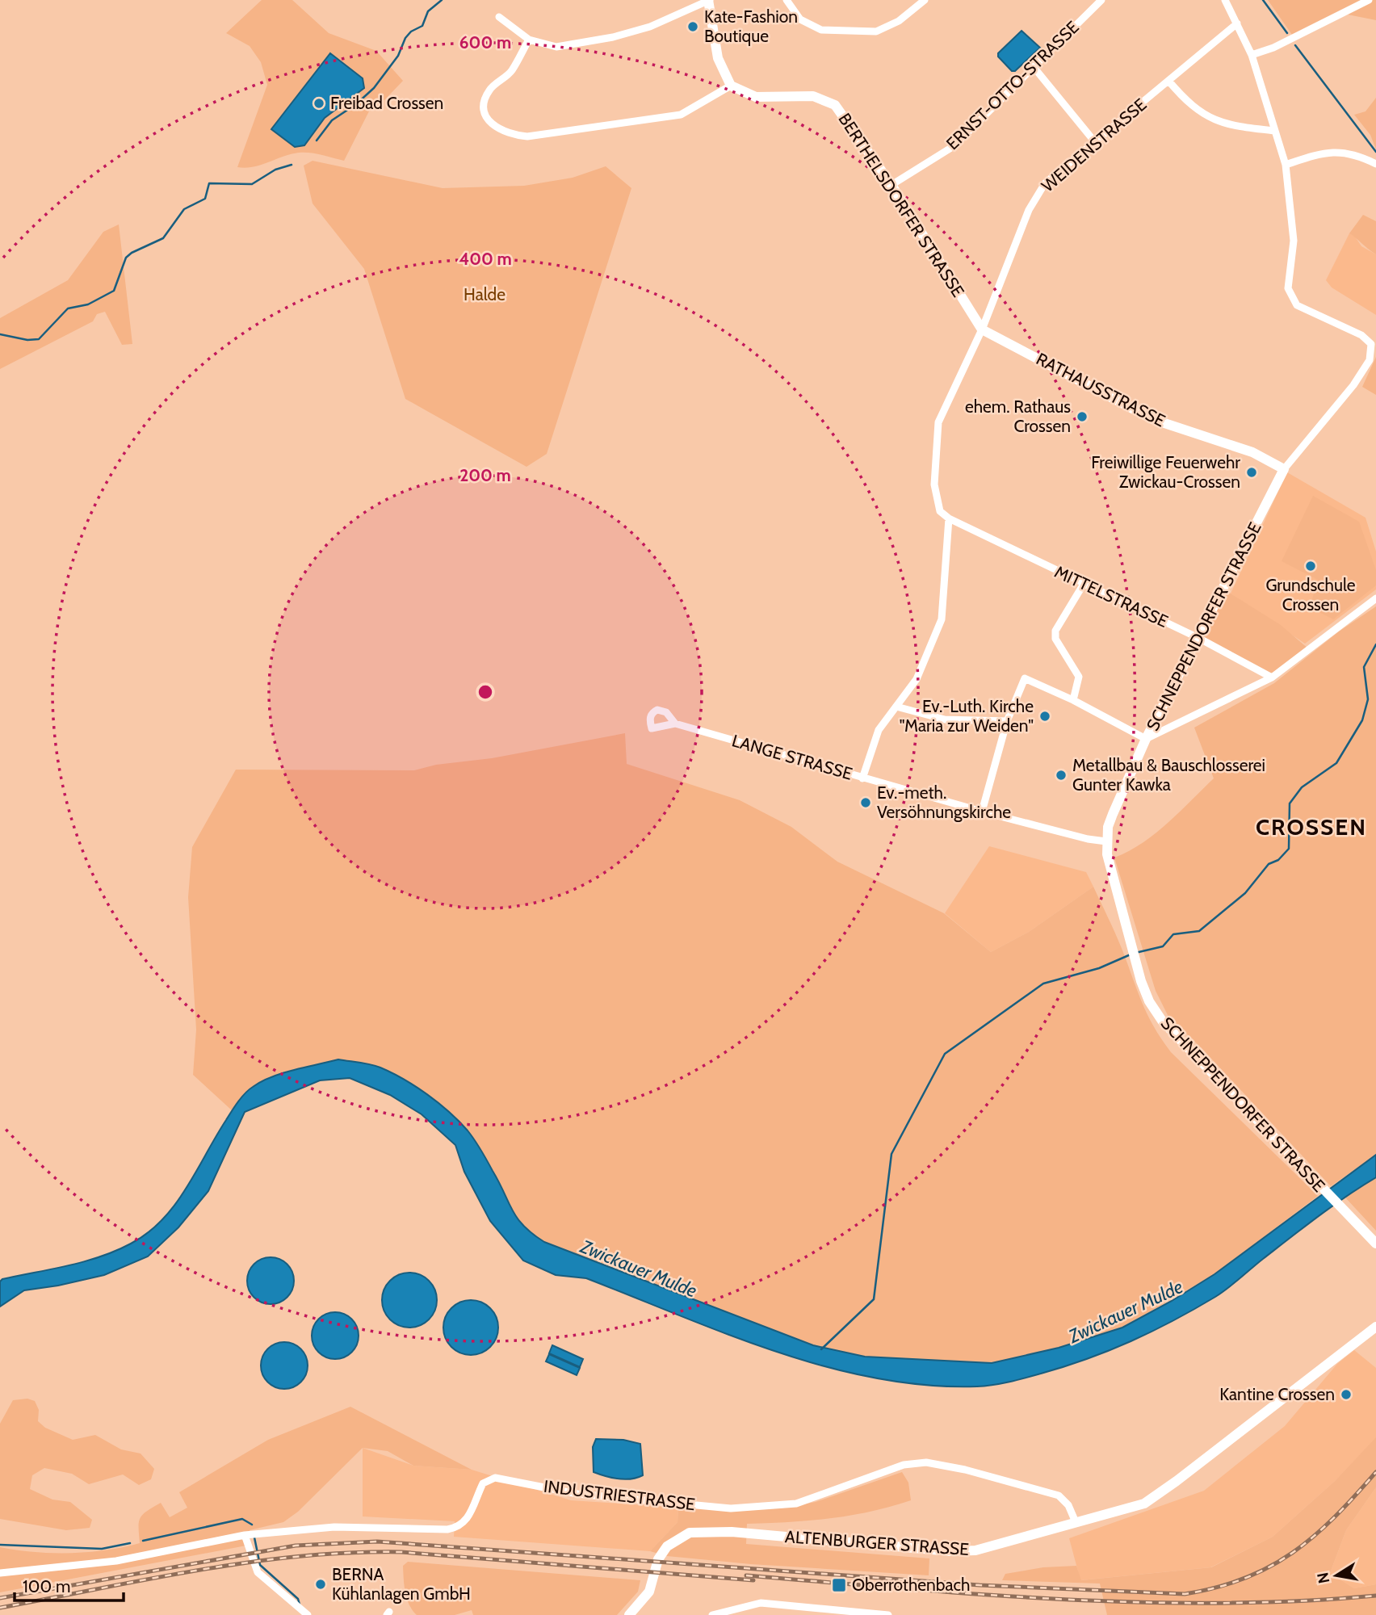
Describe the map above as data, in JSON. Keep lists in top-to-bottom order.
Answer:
{
  "streets": {
    "street": [
      "ERNST-OTTO-STRASSE",
      "WEIDENSTRASSE",
      "BERTHELSDORFER STRASSE",
      "RATHAUSSTRASSE",
      "MITTELSTRASSE",
      "SCHNEPPENDORFER STRASSE",
      "LANGE STRASSE",
      "INDUSTRIESTRASSE",
      "ALTENBURGER STRASSE"
    ]
  },
  "crossings": [
    ["ERNST-OTTO-STRASSE", "BERTHELSDORFER STRASSE"],
    ["WEIDENSTRASSE", "BERTHELSDORFER STRASSE"],
    ["WEIDENSTRASSE", "RATHAUSSTRASSE"],
    ["WEIDENSTRASSE", "MITTELSTRASSE"],
    ["WEIDENSTRASSE", "SCHNEPPENDORFER STRASSE"],
    ["BERTHELSDORFER STRASSE", "RATHAUSSTRASSE"],
    ["RATHAUSSTRASSE", "SCHNEPPENDORFER STRASSE"],
    ["MITTELSTRASSE", "SCHNEPPENDORFER STRASSE"],
    ["SCHNEPPENDORFER STRASSE", "LANGE STRASSE"],
    ["INDUSTRIESTRASSE", "ALTENBURGER STRASSE"]
  ],
  "districts": ["CROSSEN"],
  "water": ["Zwickauer Mulde"],
  "parks": ["Halde"],
  "places": {
    "other": [
      "Kate-Fashion Boutique",
      "Freibad Crossen",
      "ehem. Rathaus Crossen",
      "Freiwillige Feuerwehr Zwickau-Crossen",
      "Grundschule Crossen",
      "Ev.-Luth. Kirche \"Maria zur Weiden\"",
      "Metallbau & Bauschlosserei Gunter Kawka",
      "Ev.-meth. Versöhnungskirche",
      "Kantine Crossen",
      "BERNA Kühlanlagen GmbH"
    ],
    "transit": ["Oberrothenbach"]
  },
  "scale_bar": "100 m",
  "north": "left",
  "rings": ["600 m", "400 m", "200 m"]
}
